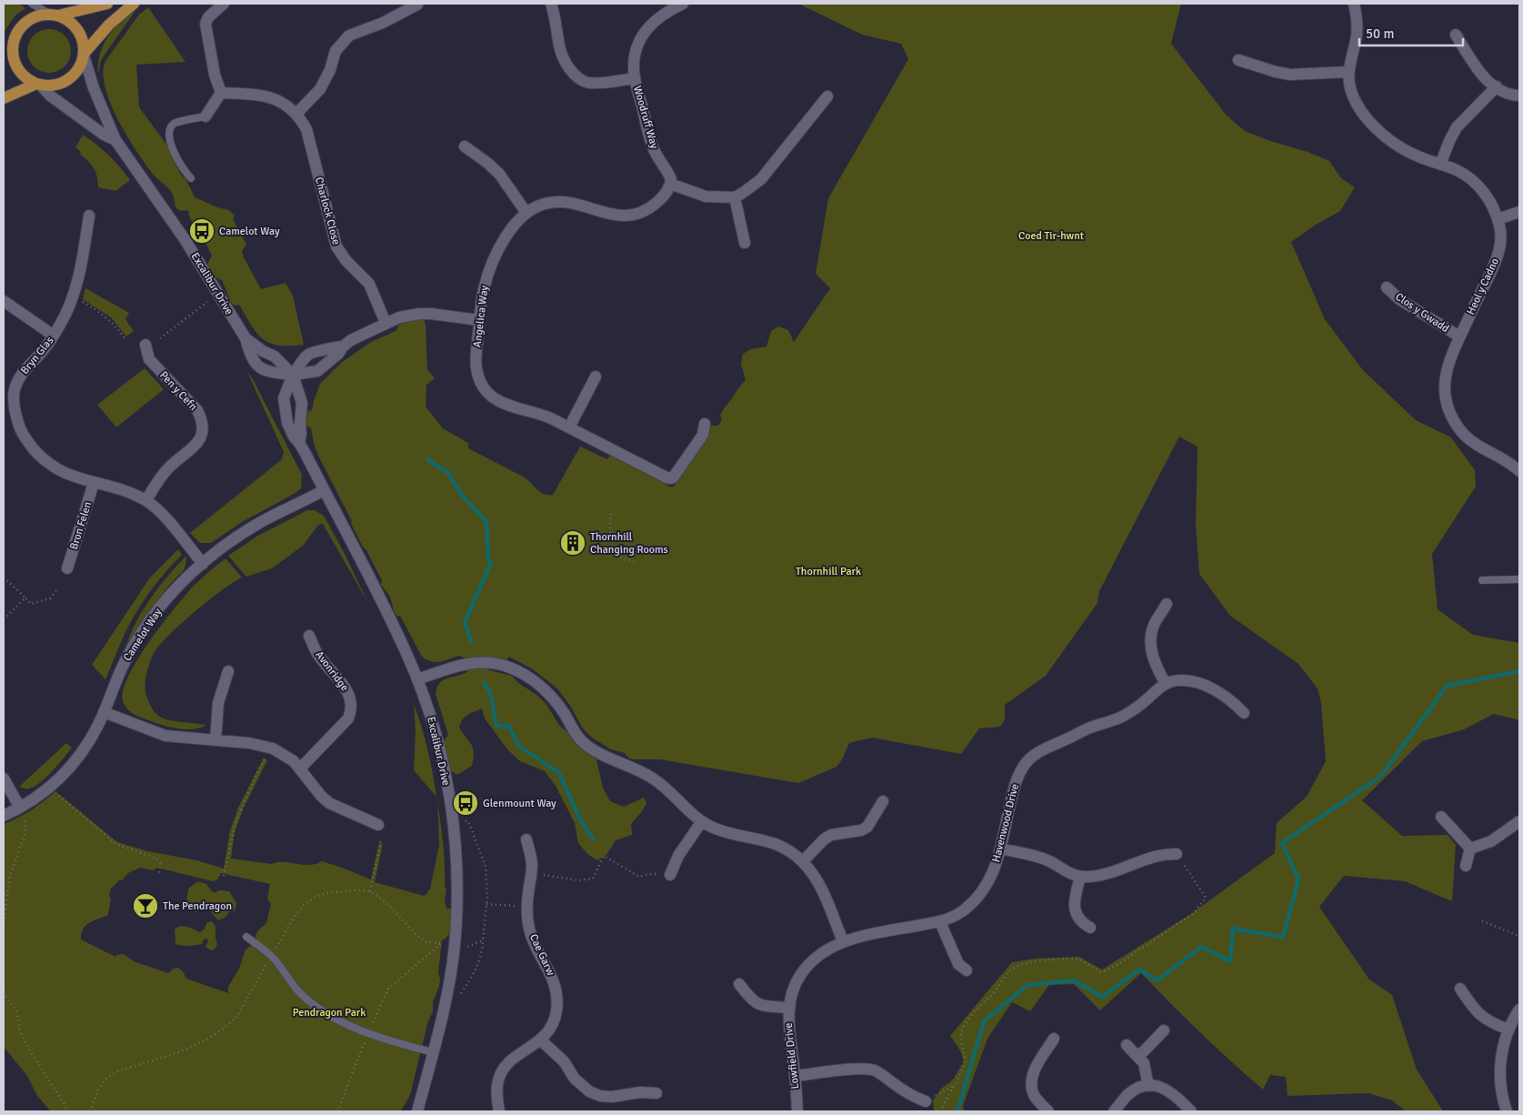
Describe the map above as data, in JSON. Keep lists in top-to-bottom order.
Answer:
{
  "streets": {
    "street": [
      "Woodruff Way",
      "Charlock Close",
      "Excalibur Drive",
      "Heol y Cadno",
      "Clos y Gwadd",
      "Angelica Way",
      "Bryn Glas",
      "Pen y Cefn",
      "Bron Felen",
      "Camelot Way",
      "Avonridge",
      "Havenwood Drive",
      "Cae Garw",
      "Lowfield Drive"
    ]
  },
  "crossings": [
    ["Woodruff Way", "Angelica Way"],
    ["Excalibur Drive", "Camelot Way"],
    ["Heol y Cadno", "Clos y Gwadd"],
    ["Bryn Glas", "Pen y Cefn"],
    ["Bryn Glas", "Bron Felen"],
    ["Bryn Glas", "Camelot Way"],
    ["Havenwood Drive", "Lowfield Drive"]
  ],
  "parks": ["Coed Tir-hwnt", "Thornhill Park", "Pendragon Park"],
  "places": {
    "bus stop": ["Camelot Way", "Glenmount Way"],
    "building": ["Thornhill Changing Rooms"],
    "bar": ["The Pendragon"]
  },
  "scale_bar": "50 m"
}
